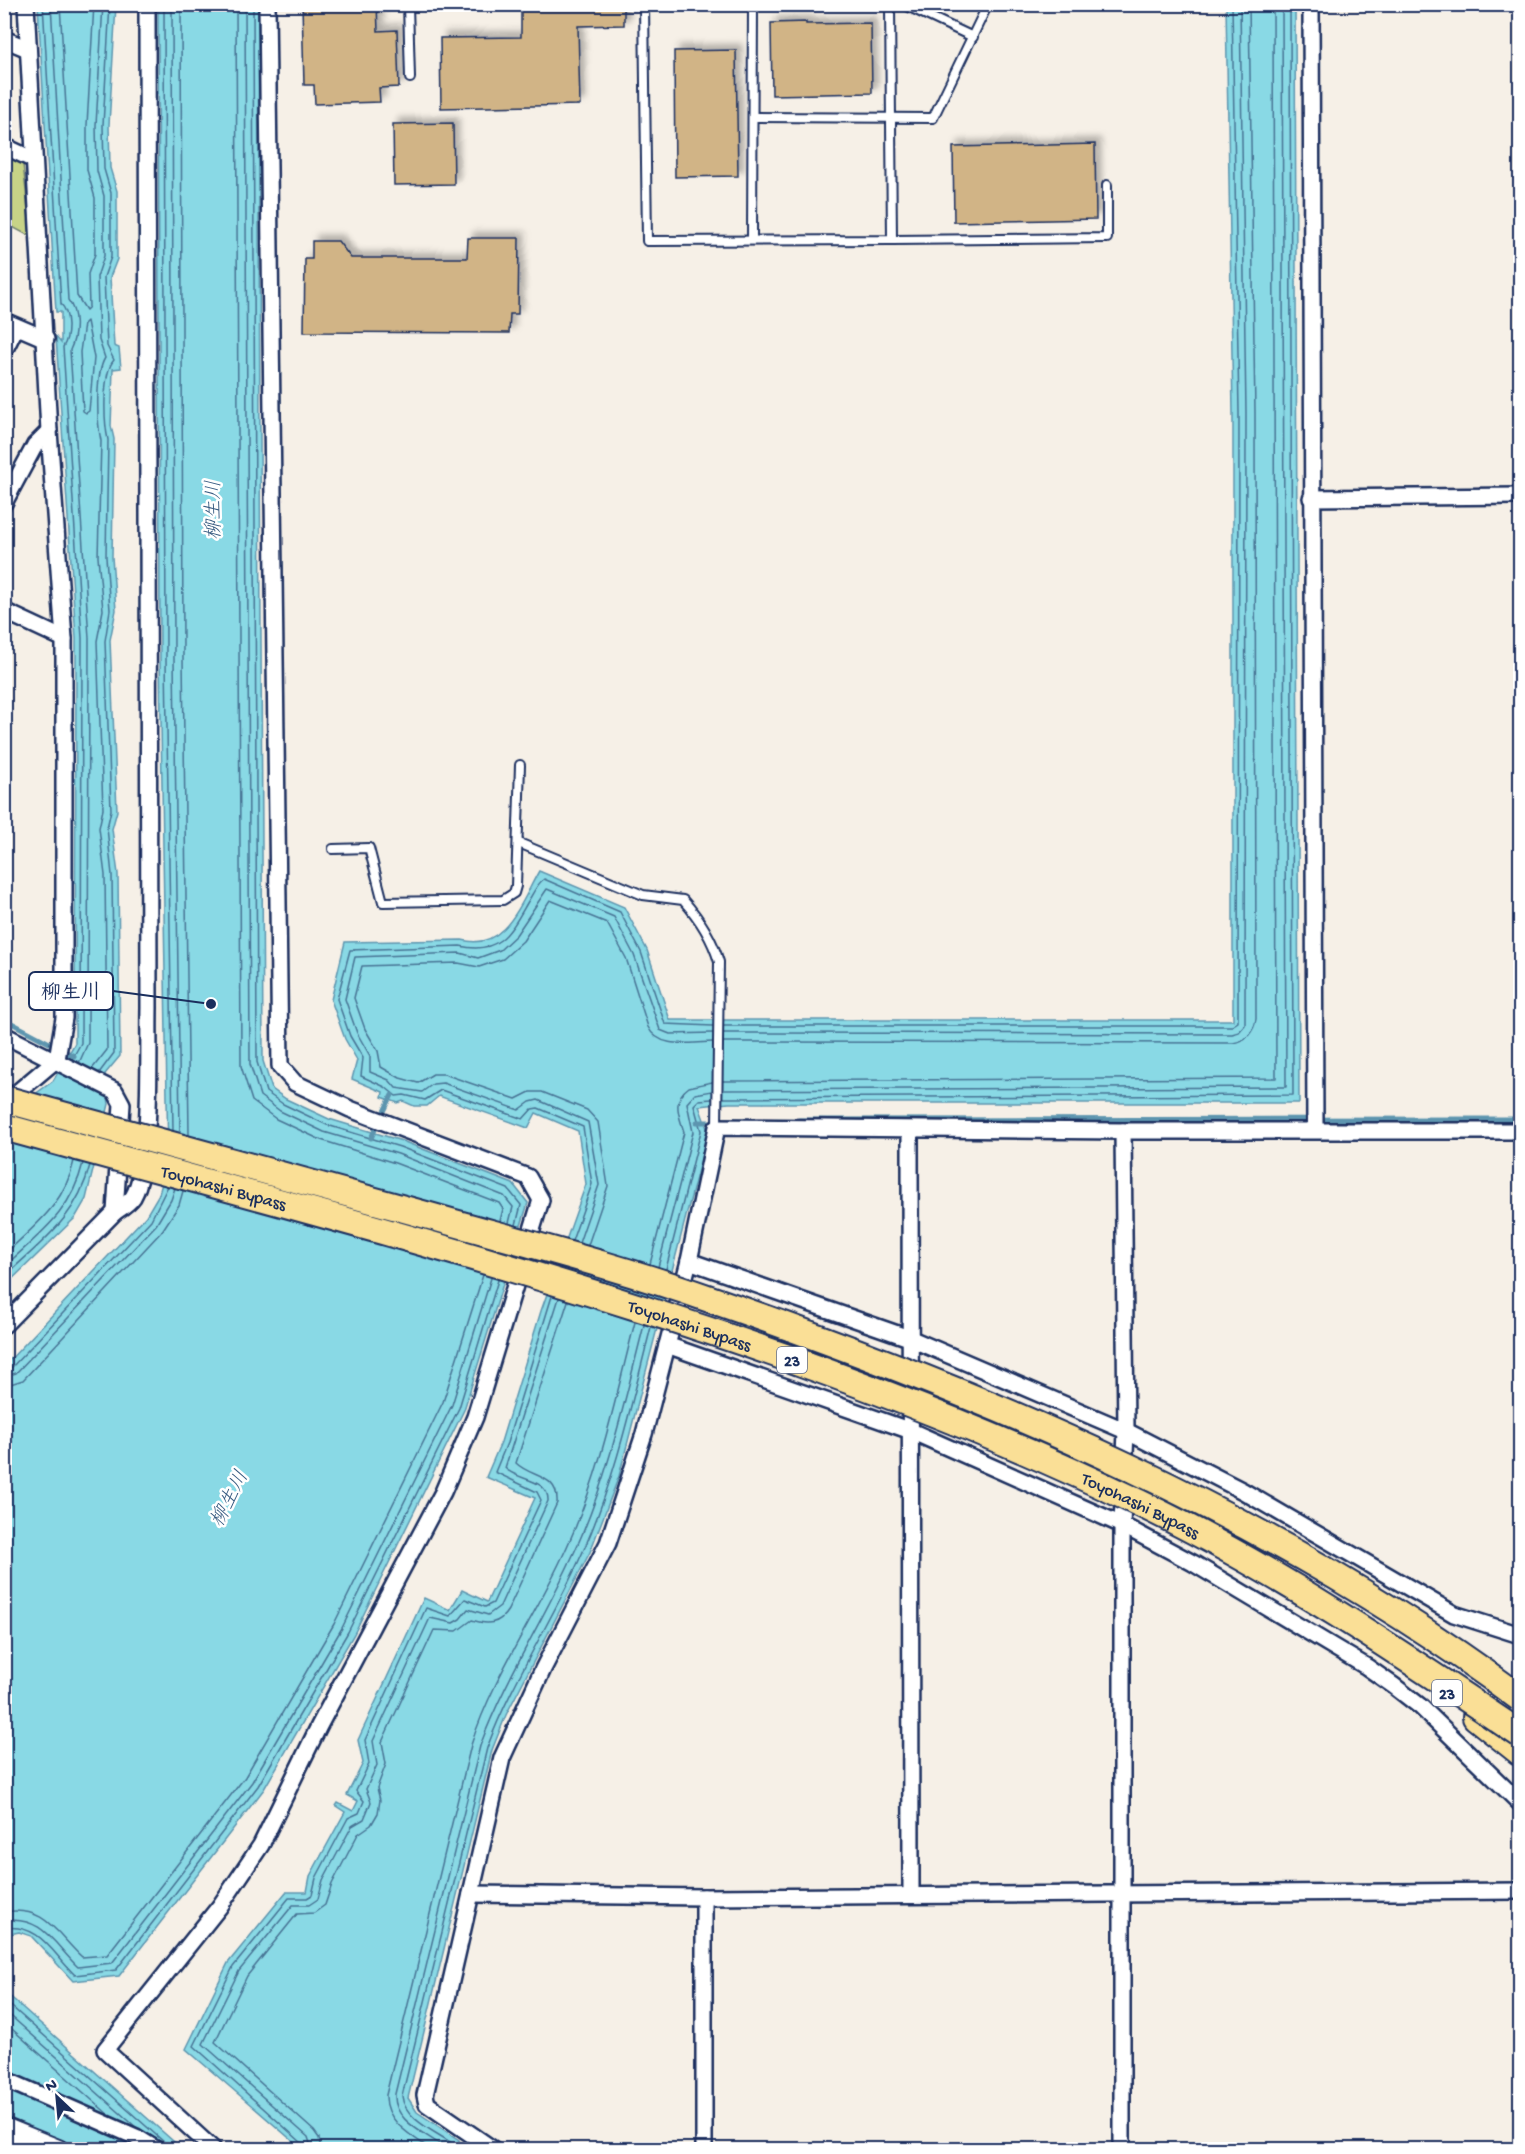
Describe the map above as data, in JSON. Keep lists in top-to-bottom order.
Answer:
{
  "streets": {
    "highway": ["Toyohashi Bypass", "23"]
  },
  "crossings": [
    ["Toyohashi Bypass", "23"]
  ],
  "water": ["柳生川"],
  "places": ["柳生川"],
  "north": "top left"
}
